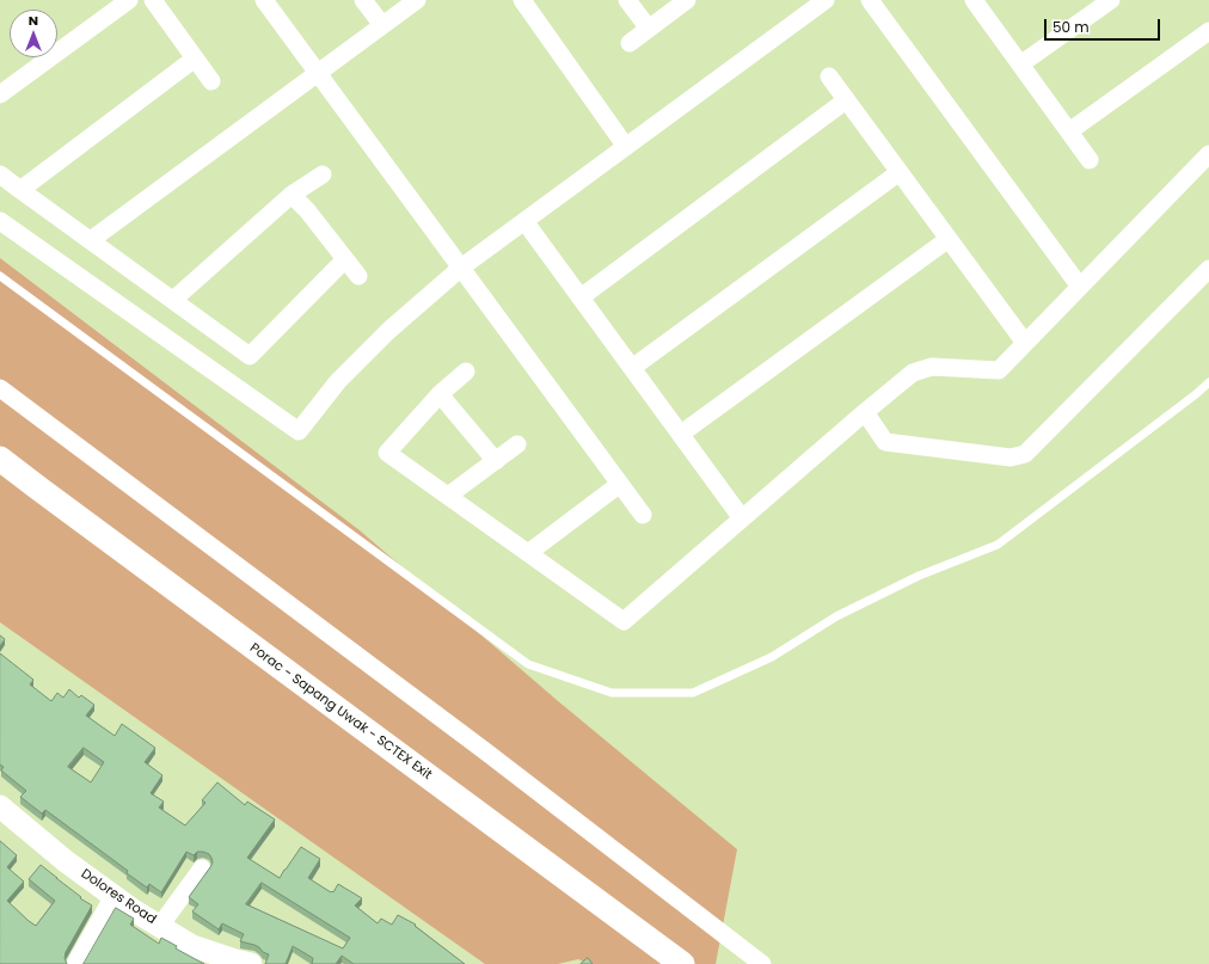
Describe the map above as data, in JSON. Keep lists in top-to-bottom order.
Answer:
{
  "streets": {
    "main road": ["Porac - Sapang Uwak - SCTEX Exit"],
    "street": ["Dolores Road"]
  },
  "scale_bar": "50 m",
  "north": "top"
}
